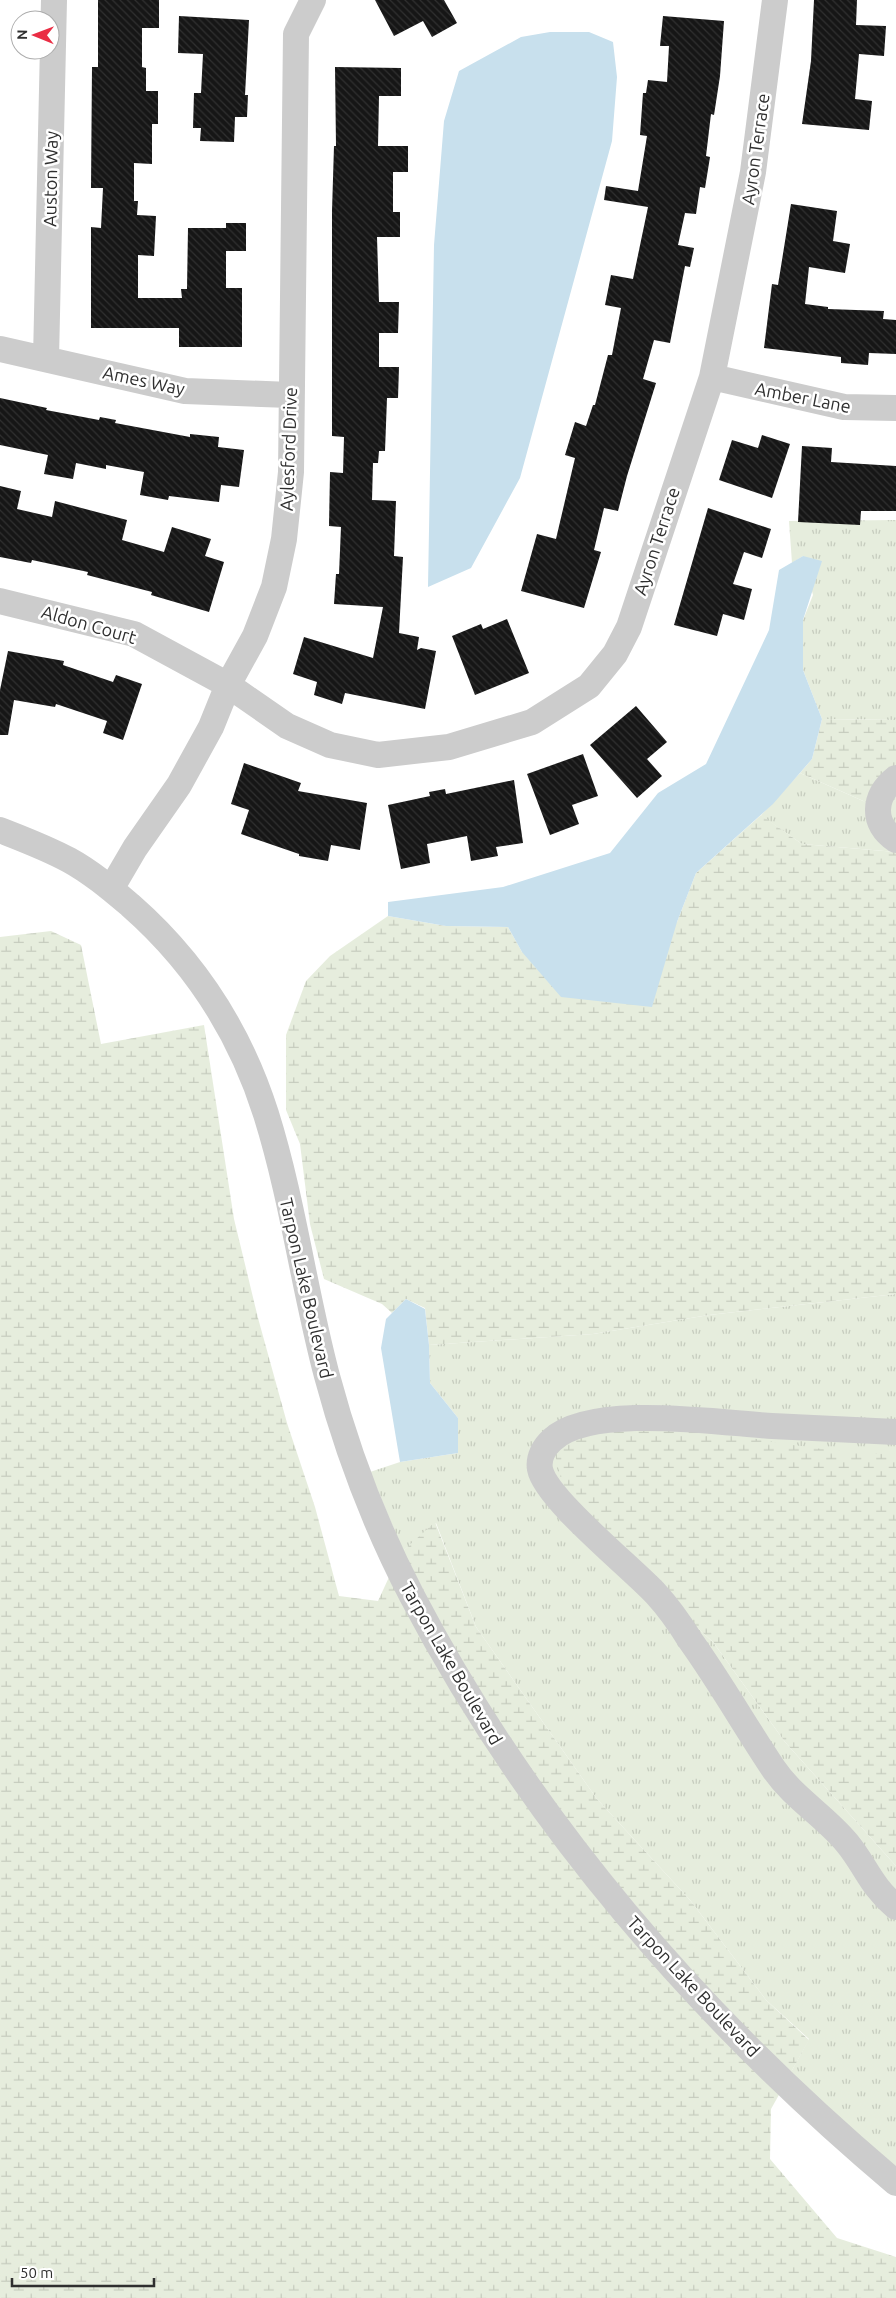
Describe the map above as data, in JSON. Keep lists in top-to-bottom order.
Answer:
{
  "streets": {
    "street": [
      "Ayron Terrace",
      "Auston Way",
      "Ames Way",
      "Amber Lane",
      "Aylesford Drive",
      "Aldon Court",
      "Tarpon Lake Boulevard"
    ]
  },
  "crossings": [
    ["Ayron Terrace", "Amber Lane"],
    ["Ayron Terrace", "Aylesford Drive"],
    ["Ayron Terrace", "Aldon Court"],
    ["Auston Way", "Ames Way"],
    ["Ames Way", "Aylesford Drive"],
    ["Aylesford Drive", "Aldon Court"],
    ["Aylesford Drive", "Tarpon Lake Boulevard"]
  ],
  "scale_bar": "50 m",
  "north": "left"
}
